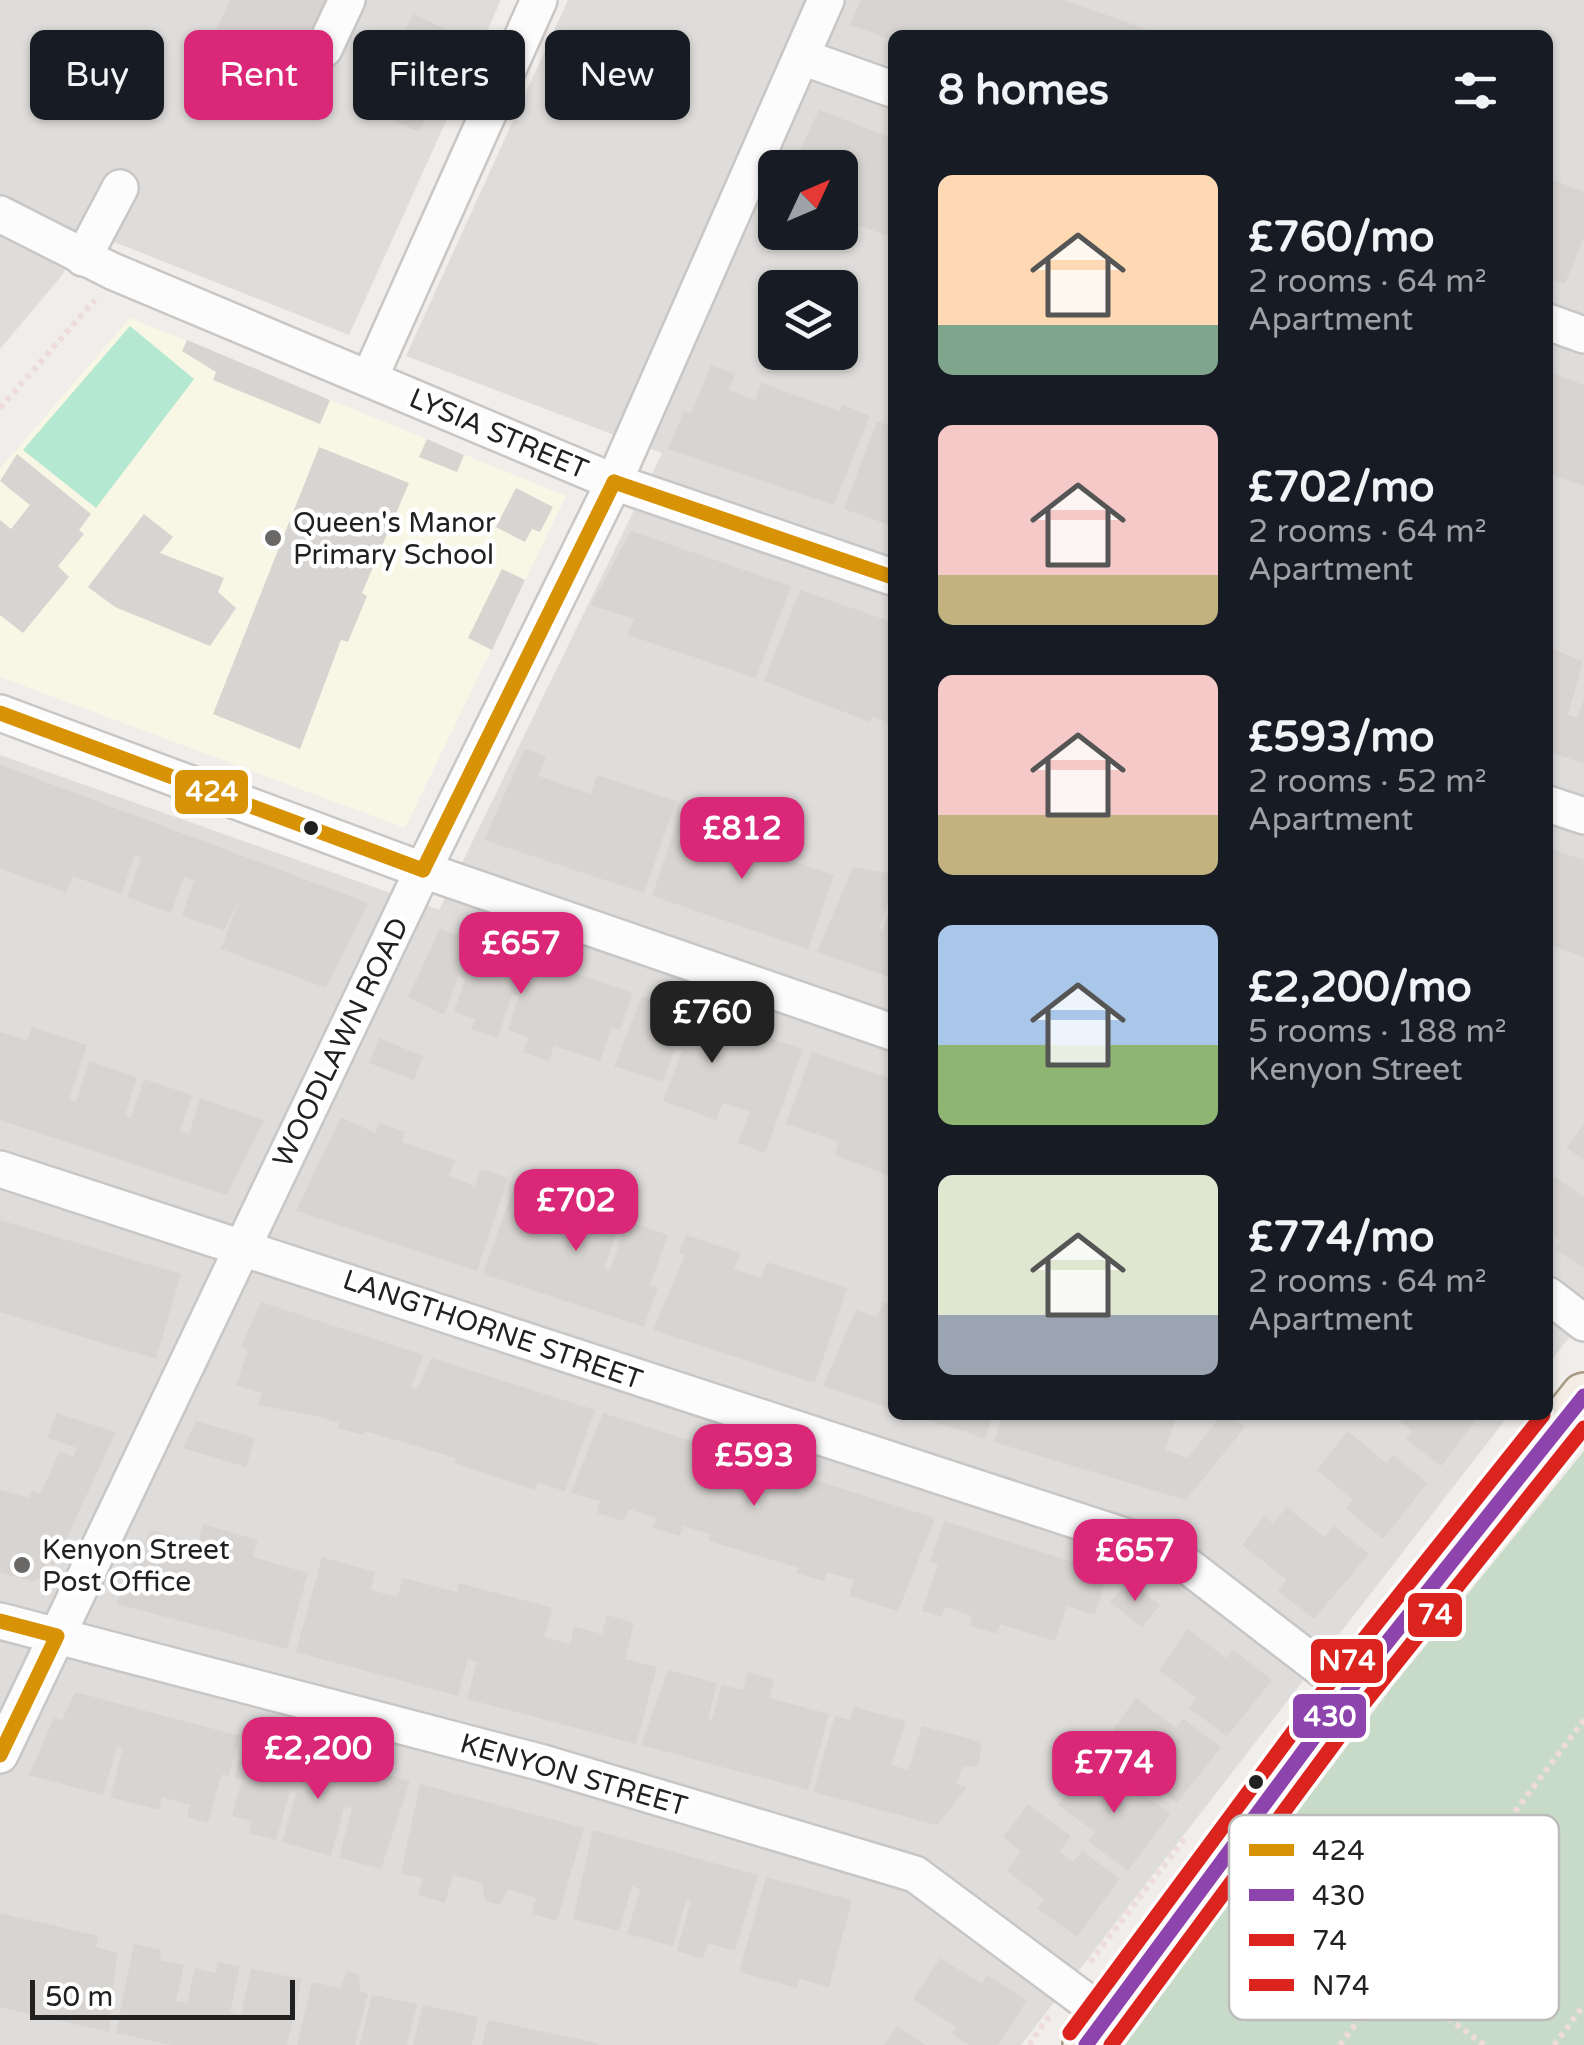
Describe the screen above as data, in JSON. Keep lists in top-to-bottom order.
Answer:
{
  "streets": {
    "street": [
      "LYSIA STREET",
      "WOODLAWN ROAD",
      "LANGTHORNE STREET",
      "KENYON STREET"
    ]
  },
  "crossings": [
    ["LYSIA STREET", "WOODLAWN ROAD"],
    ["WOODLAWN ROAD", "LANGTHORNE STREET"],
    ["WOODLAWN ROAD", "KENYON STREET"]
  ],
  "places": ["Queen's Manor Primary School", "Kenyon Street Post Office"],
  "lines": [
    "transit line 424",
    "transit line 430",
    "transit line N74",
    "transit line 74"
  ],
  "legend": [
    "424",
    "430",
    "74",
    "N74"
  ],
  "scale_bar": "50 m",
  "north": "top right",
  "page": {
    "chip": [
      "Buy",
      "Rent",
      "Filters",
      "New"
    ],
    "heading": "8 homes",
    "list": [
      {
        "name": "£760/mo",
        "note": "2 rooms · 64 m² · Apartment"
      },
      {
        "name": "£702/mo",
        "note": "2 rooms · 64 m² · Apartment"
      },
      {
        "name": "£593/mo",
        "note": "2 rooms · 52 m² · Apartment"
      },
      {
        "name": "£2,200/mo",
        "note": "5 rooms · 188 m² · Kenyon Street"
      },
      {
        "name": "£774/mo",
        "note": "2 rooms · 64 m² · Apartment"
      }
    ],
    "price": [
      "£812",
      "£657",
      "£760",
      "£702",
      "£593",
      "£657",
      "£2,200",
      "£774"
    ],
    "scale": "50 m"
  }
}
